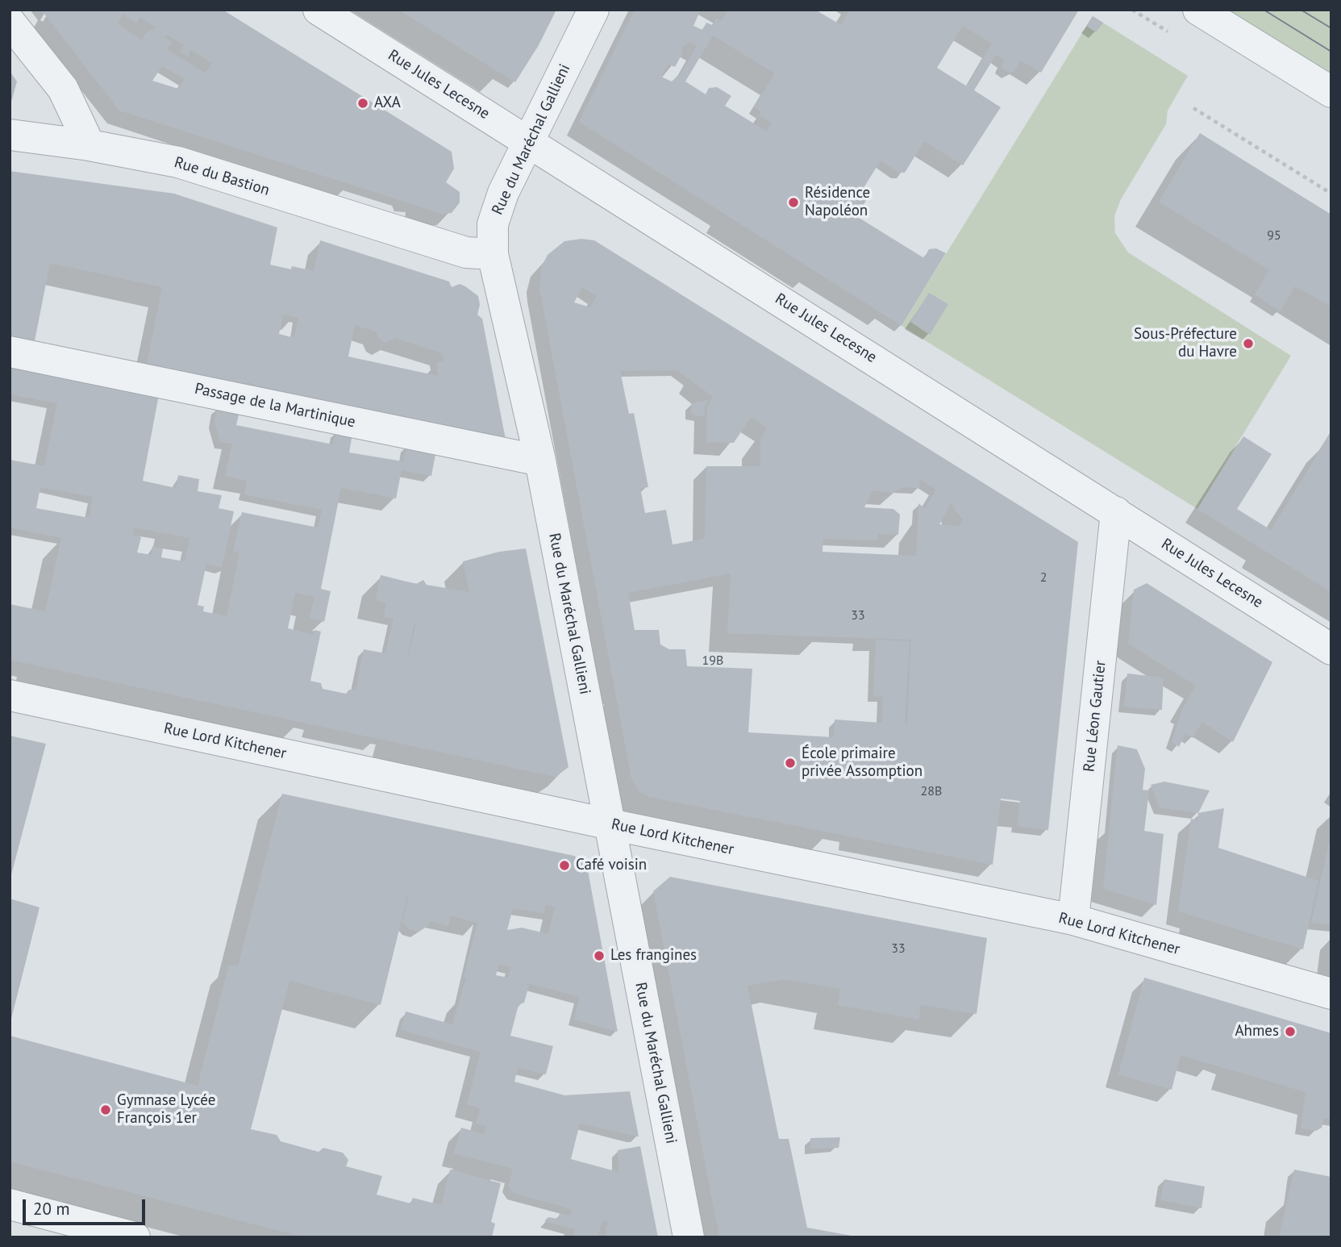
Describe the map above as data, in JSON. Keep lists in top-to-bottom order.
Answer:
{
  "streets": {
    "street": [
      "Rue Jules Lecesne",
      "Rue du Maréchal Gallieni",
      "Rue du Bastion",
      "Passage de la Martinique",
      "Rue Léon Gautier",
      "Rue Lord Kitchener"
    ]
  },
  "crossings": [
    ["Rue Jules Lecesne", "Rue du Maréchal Gallieni"],
    ["Rue Jules Lecesne", "Rue Léon Gautier"],
    ["Rue du Maréchal Gallieni", "Rue du Bastion"],
    ["Rue du Maréchal Gallieni", "Passage de la Martinique"],
    ["Rue du Maréchal Gallieni", "Rue Lord Kitchener"],
    ["Rue Léon Gautier", "Rue Lord Kitchener"]
  ],
  "places": [
    "AXA",
    "Résidence Napoléon",
    "Sous-Préfecture du Havre",
    "École primaire privée Assomption",
    "Café voisin",
    "Les frangines",
    "Ahmes",
    "Gymnase Lycée François 1er"
  ],
  "house_numbers": [
    "95",
    "2",
    "33",
    "19B",
    "28B",
    "33"
  ],
  "scale_bar": "20 m"
}
